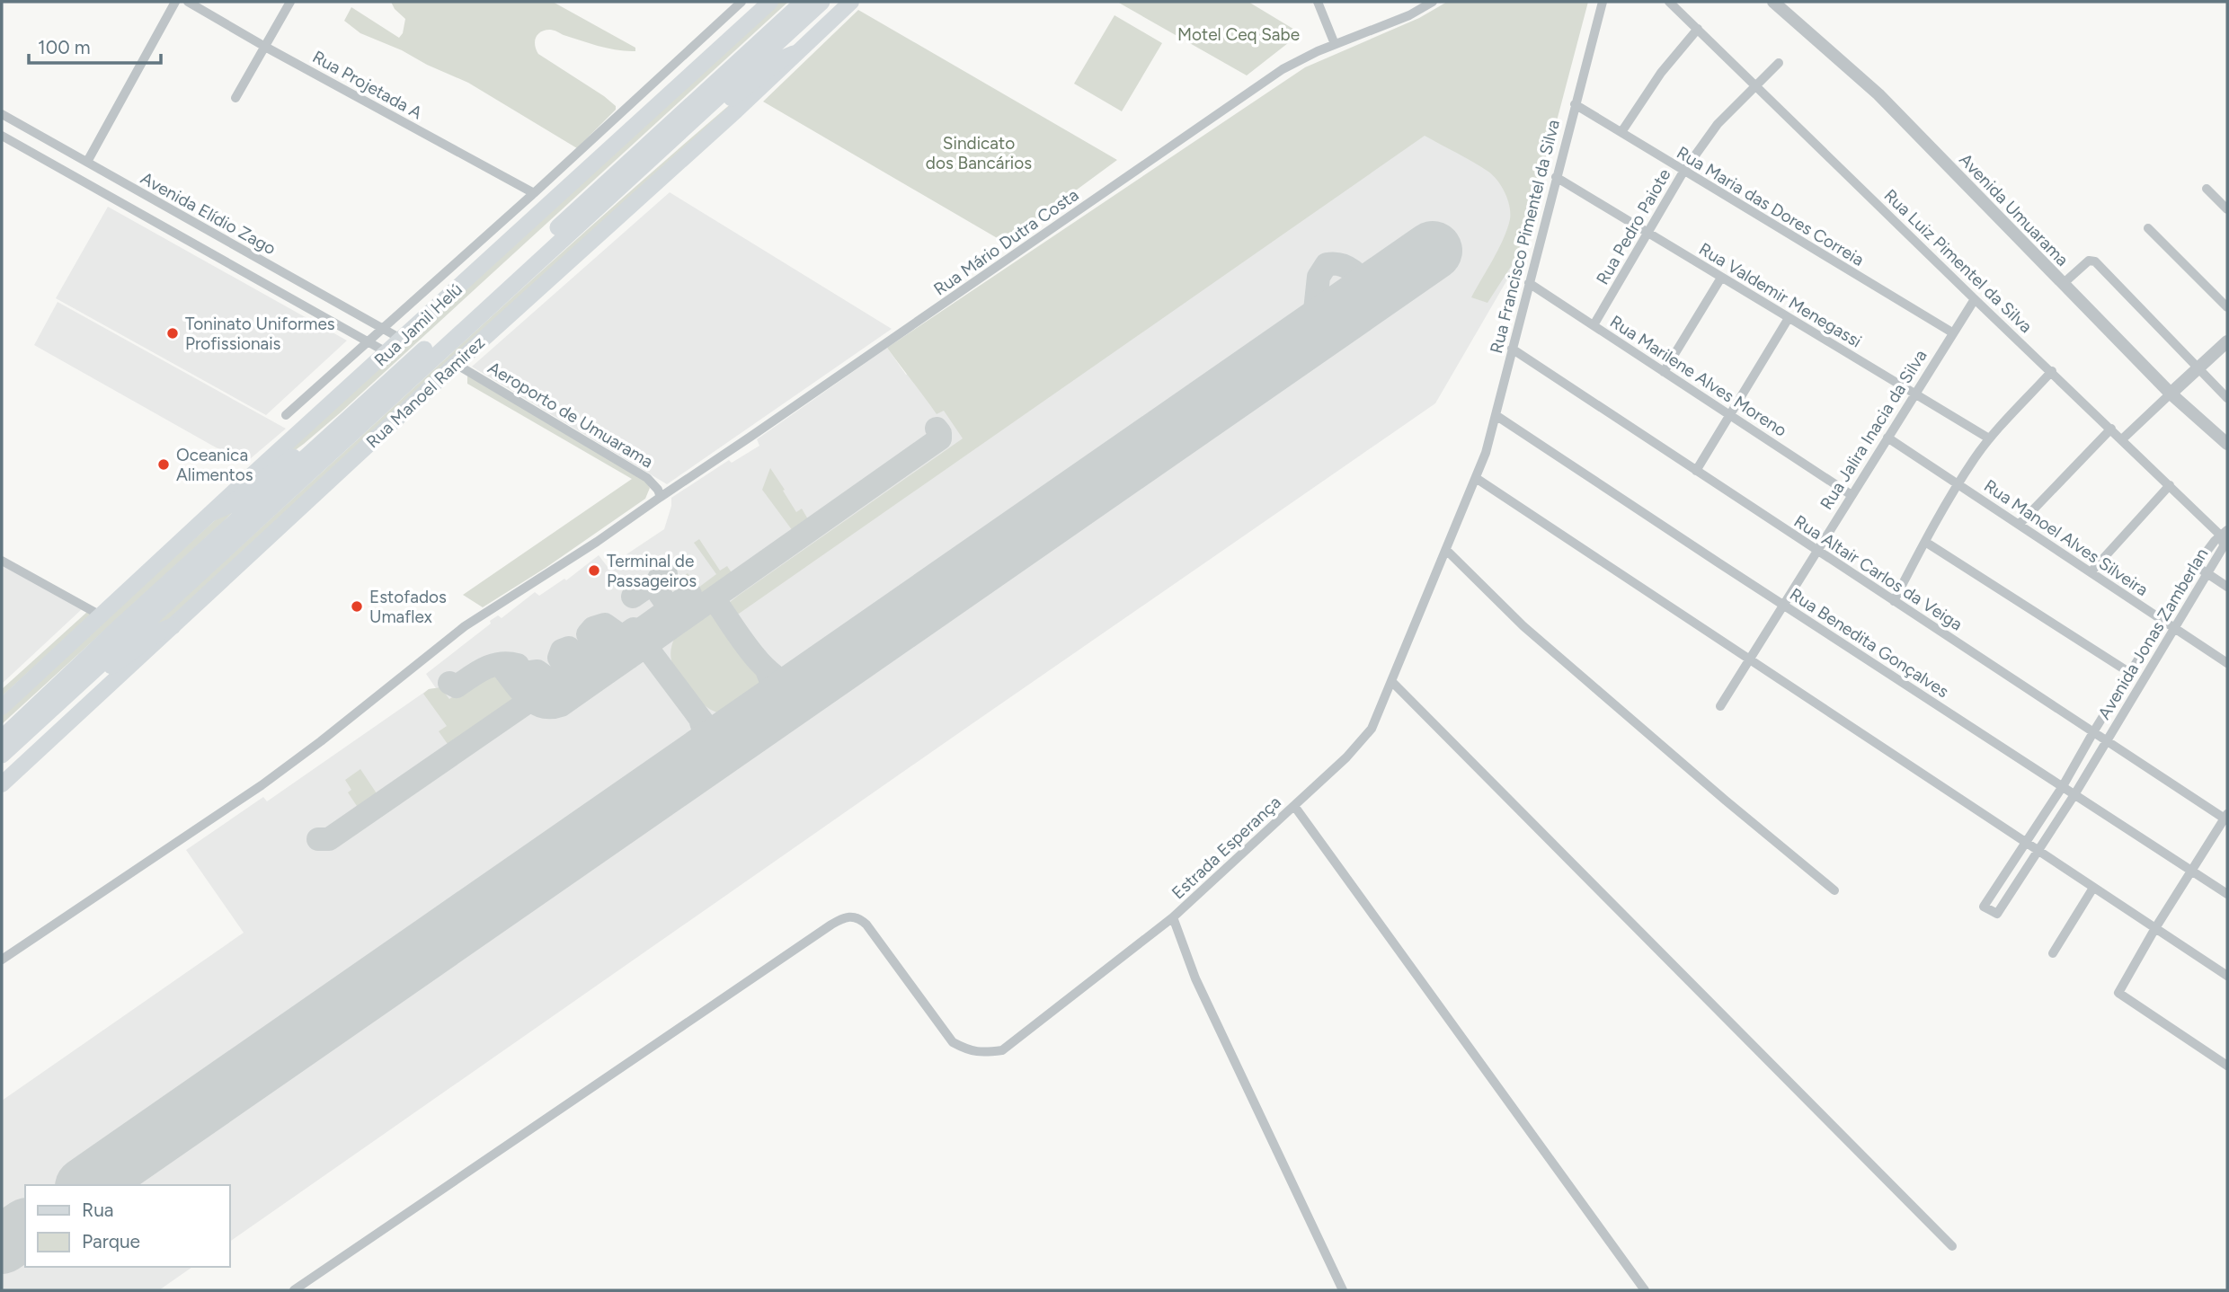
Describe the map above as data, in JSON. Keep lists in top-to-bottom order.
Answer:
{
  "streets": {
    "main road": ["Rua Jamil Helú", "Rua Manoel Ramirez"],
    "street": [
      "Rua Projetada A",
      "Rua Maria das Dores Correia",
      "Avenida Umuarama",
      "Avenida Elídio Zago",
      "Rua Pedro Paiote",
      "Rua Francisco Pimentel da Silva",
      "Rua Mário Dutra Costa",
      "Rua Luiz Pimentel da Silva",
      "Rua Valdemir Menegassi",
      "Rua Marilene Alves Moreno",
      "Aeroporto de Umuarama",
      "Rua Jalira Inacia da Silva",
      "Rua Manoel Alves Silveira",
      "Rua Altair Carlos da Veiga",
      "Avenida Jonas Zamberlan",
      "Rua Benedita Gonçalves",
      "Estrada Esperança"
    ]
  },
  "crossings": [
    ["Rua Maria das Dores Correia", "Rua Pedro Paiote"],
    ["Rua Maria das Dores Correia", "Rua Francisco Pimentel da Silva"],
    ["Rua Maria das Dores Correia", "Rua Jalira Inacia da Silva"],
    ["Avenida Elídio Zago", "Rua Jamil Helú"],
    ["Rua Pedro Paiote", "Rua Luiz Pimentel da Silva"],
    ["Rua Pedro Paiote", "Rua Valdemir Menegassi"],
    ["Rua Pedro Paiote", "Rua Marilene Alves Moreno"],
    ["Rua Francisco Pimentel da Silva", "Rua Valdemir Menegassi"],
    ["Rua Francisco Pimentel da Silva", "Rua Marilene Alves Moreno"],
    ["Rua Francisco Pimentel da Silva", "Rua Altair Carlos da Veiga"],
    ["Rua Francisco Pimentel da Silva", "Rua Benedita Gonçalves"],
    ["Rua Francisco Pimentel da Silva", "Estrada Esperança"],
    ["Rua Mário Dutra Costa", "Aeroporto de Umuarama"],
    ["Rua Luiz Pimentel da Silva", "Rua Jalira Inacia da Silva"],
    ["Rua Luiz Pimentel da Silva", "Avenida Jonas Zamberlan"],
    ["Rua Valdemir Menegassi", "Rua Jalira Inacia da Silva"],
    ["Rua Marilene Alves Moreno", "Rua Jalira Inacia da Silva"],
    ["Rua Manoel Ramirez", "Aeroporto de Umuarama"],
    ["Rua Jalira Inacia da Silva", "Rua Manoel Alves Silveira"],
    ["Rua Jalira Inacia da Silva", "Rua Altair Carlos da Veiga"],
    ["Rua Jalira Inacia da Silva", "Rua Benedita Gonçalves"],
    ["Rua Manoel Alves Silveira", "Avenida Jonas Zamberlan"],
    ["Rua Altair Carlos da Veiga", "Avenida Jonas Zamberlan"],
    ["Avenida Jonas Zamberlan", "Rua Benedita Gonçalves"]
  ],
  "parks": ["Motel Ceq Sabe", "Sindicato dos Bancários"],
  "places": [
    "Toninato Uniformes Profissionais",
    "Oceanica Alimentos",
    "Terminal de Passageiros",
    "Estofados Umaflex"
  ],
  "legend": ["Rua", "Parque"],
  "scale_bar": "100 m"
}
